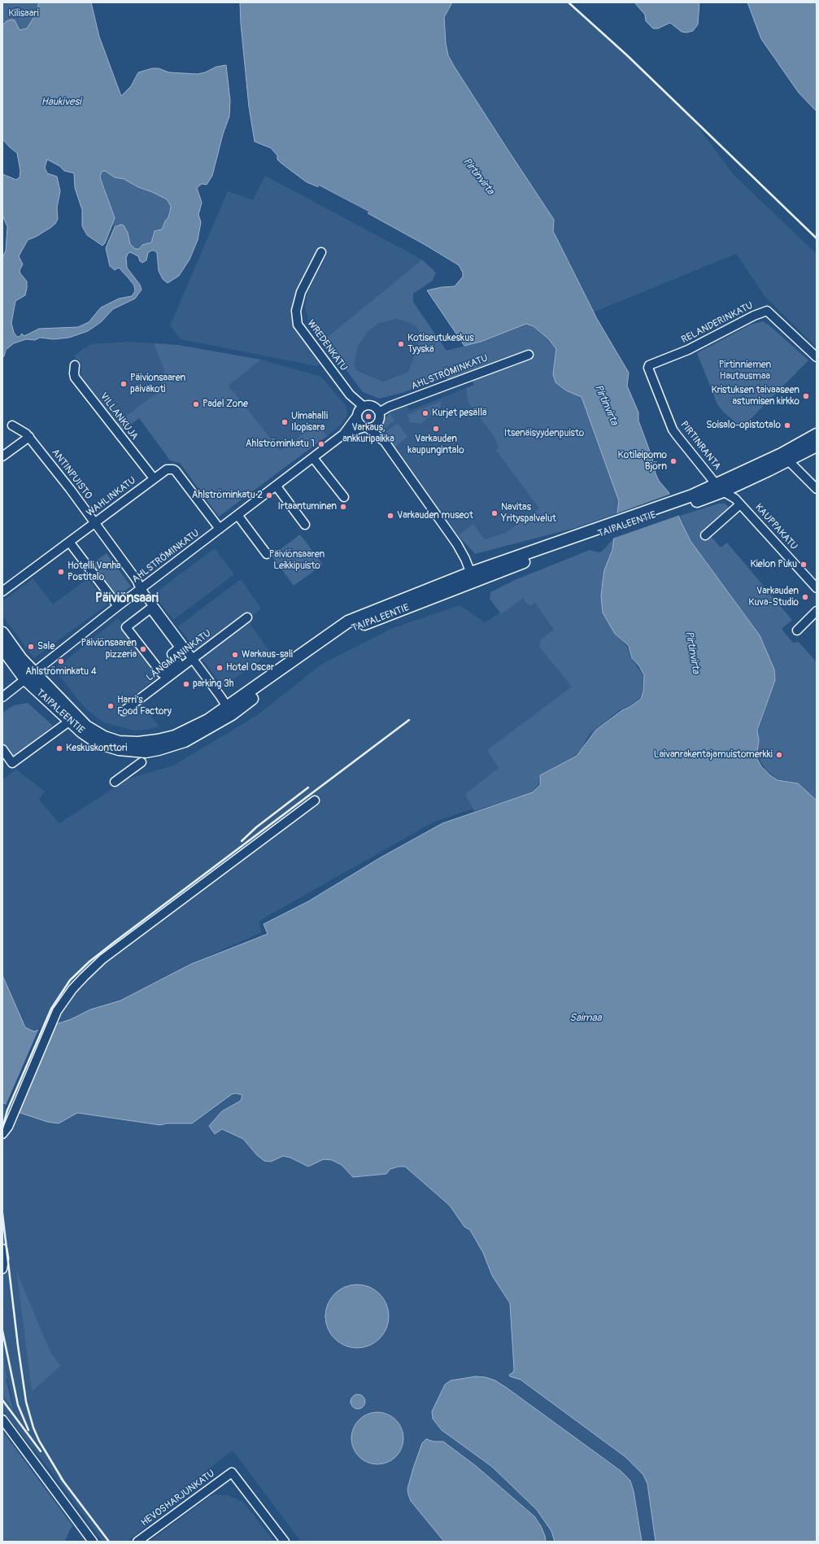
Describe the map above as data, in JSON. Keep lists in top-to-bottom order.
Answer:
{
  "streets": {
    "highway": ["TAIPALEENTIE"],
    "street": [
      "RELANDERINKATU",
      "WREDENKATU",
      "AHLSTRÖMINKATU",
      "VILLANKUJA",
      "PIRTINRANTA",
      "ANTINPUISTO",
      "WAHLINKATU",
      "KAUPPAKATU",
      "LÄNGMANINKATU",
      "HEVOSHARJUNKATU"
    ]
  },
  "crossings": [
    ["RELANDERINKATU", "PIRTINRANTA"],
    ["WREDENKATU", "AHLSTRÖMINKATU"],
    ["AHLSTRÖMINKATU", "ANTINPUISTO"],
    ["AHLSTRÖMINKATU", "WAHLINKATU"],
    ["AHLSTRÖMINKATU", "TAIPALEENTIE"],
    ["VILLANKUJA", "WAHLINKATU"],
    ["PIRTINRANTA", "TAIPALEENTIE"],
    ["PIRTINRANTA", "KAUPPAKATU"],
    ["ANTINPUISTO", "WAHLINKATU"],
    ["ANTINPUISTO", "TAIPALEENTIE"],
    ["ANTINPUISTO", "LÄNGMANINKATU"],
    ["TAIPALEENTIE", "KAUPPAKATU"]
  ],
  "districts": ["Päiviönsaari"],
  "water": ["Haukivesi", "Pirtinvirta", "Saimaa"],
  "parks": [
    "Kilisaari",
    "Pirtinniemen Hautausmaa",
    "Itsenäisyydenpuisto",
    "Päiviönsaaren Leikkipuisto"
  ],
  "places": [
    "Kotiseutukeskus Tyyskä",
    "Päivionsaaren päiväkoti",
    "Kristuksen taivaaseen astumisen kirkko",
    "Padel Zone",
    "Kurjet pesällä",
    "Varkaus, ankkuripaikka",
    "Uimahalli Ilopisara",
    "Soisalo-opistotalo",
    "Varkauden kaupungintalo",
    "Ahlströminkatu 1",
    "Kotileipomo Björn",
    "Ahlströminkatu 2",
    "Irtaantuminen",
    "Navitas Yrityspalvelut",
    "Varkauden museot",
    "Kielon Puku",
    "Hotelli Vanha Postitalo",
    "Varkauden Kuva-Studio",
    "Sale",
    "Päiviönsaaren pizzeria",
    "Warkaus-sali",
    "Ahlströminkatu 4",
    "Hotel Oscar",
    "parking 3h",
    "Harri's Food Factory",
    "Keskuskonttori",
    "Laivanrakentajamuistomerkki"
  ]
}
